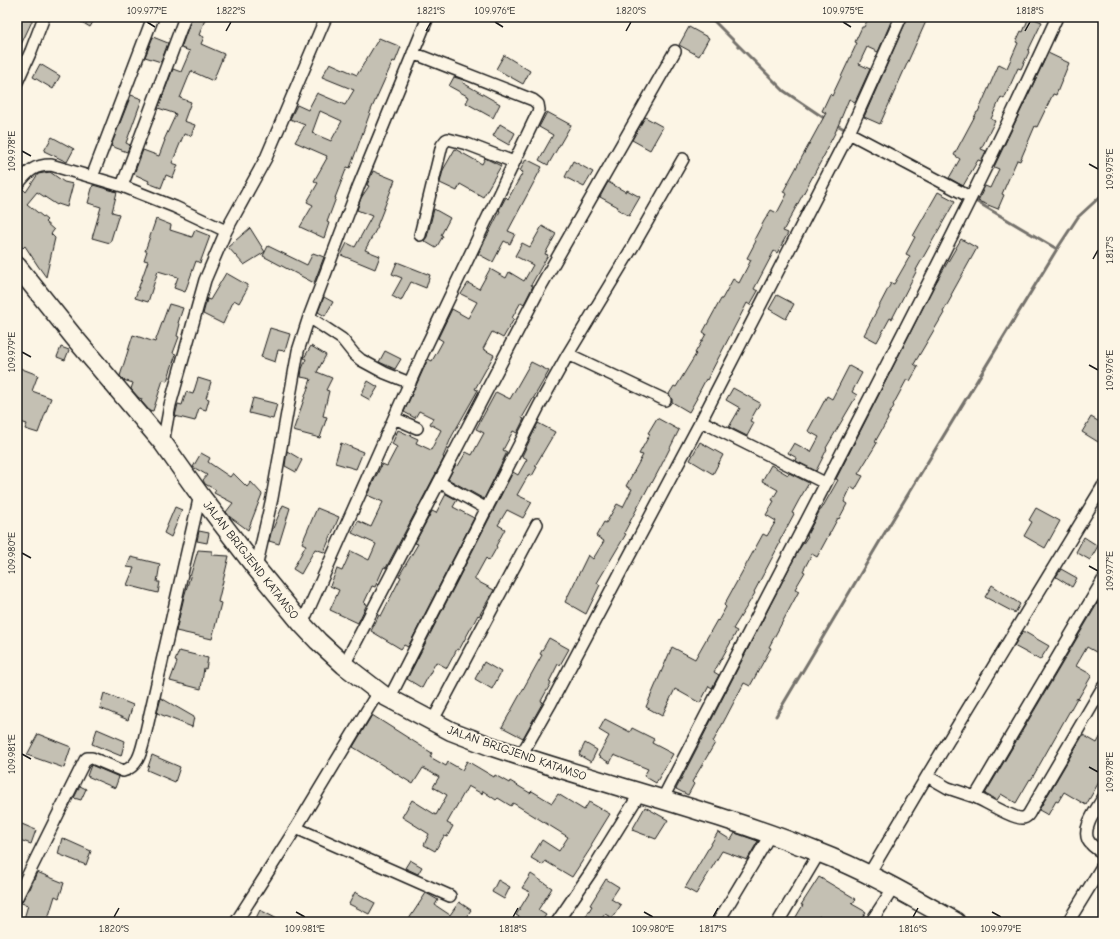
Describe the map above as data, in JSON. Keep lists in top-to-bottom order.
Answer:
{
  "streets": {
    "highway": ["JALAN BRIGJEND KATAMSO"]
  },
  "coordinates": [
    "109.977°E",
    "1.822°S",
    "1.821°S",
    "109.976°E",
    "1.820°S",
    "109.975°E",
    "1.818°S",
    "109.978°E",
    "1.817°S",
    "109.979°E",
    "109.980°E",
    "109.981°E",
    "1.816°S"
  ]
}
